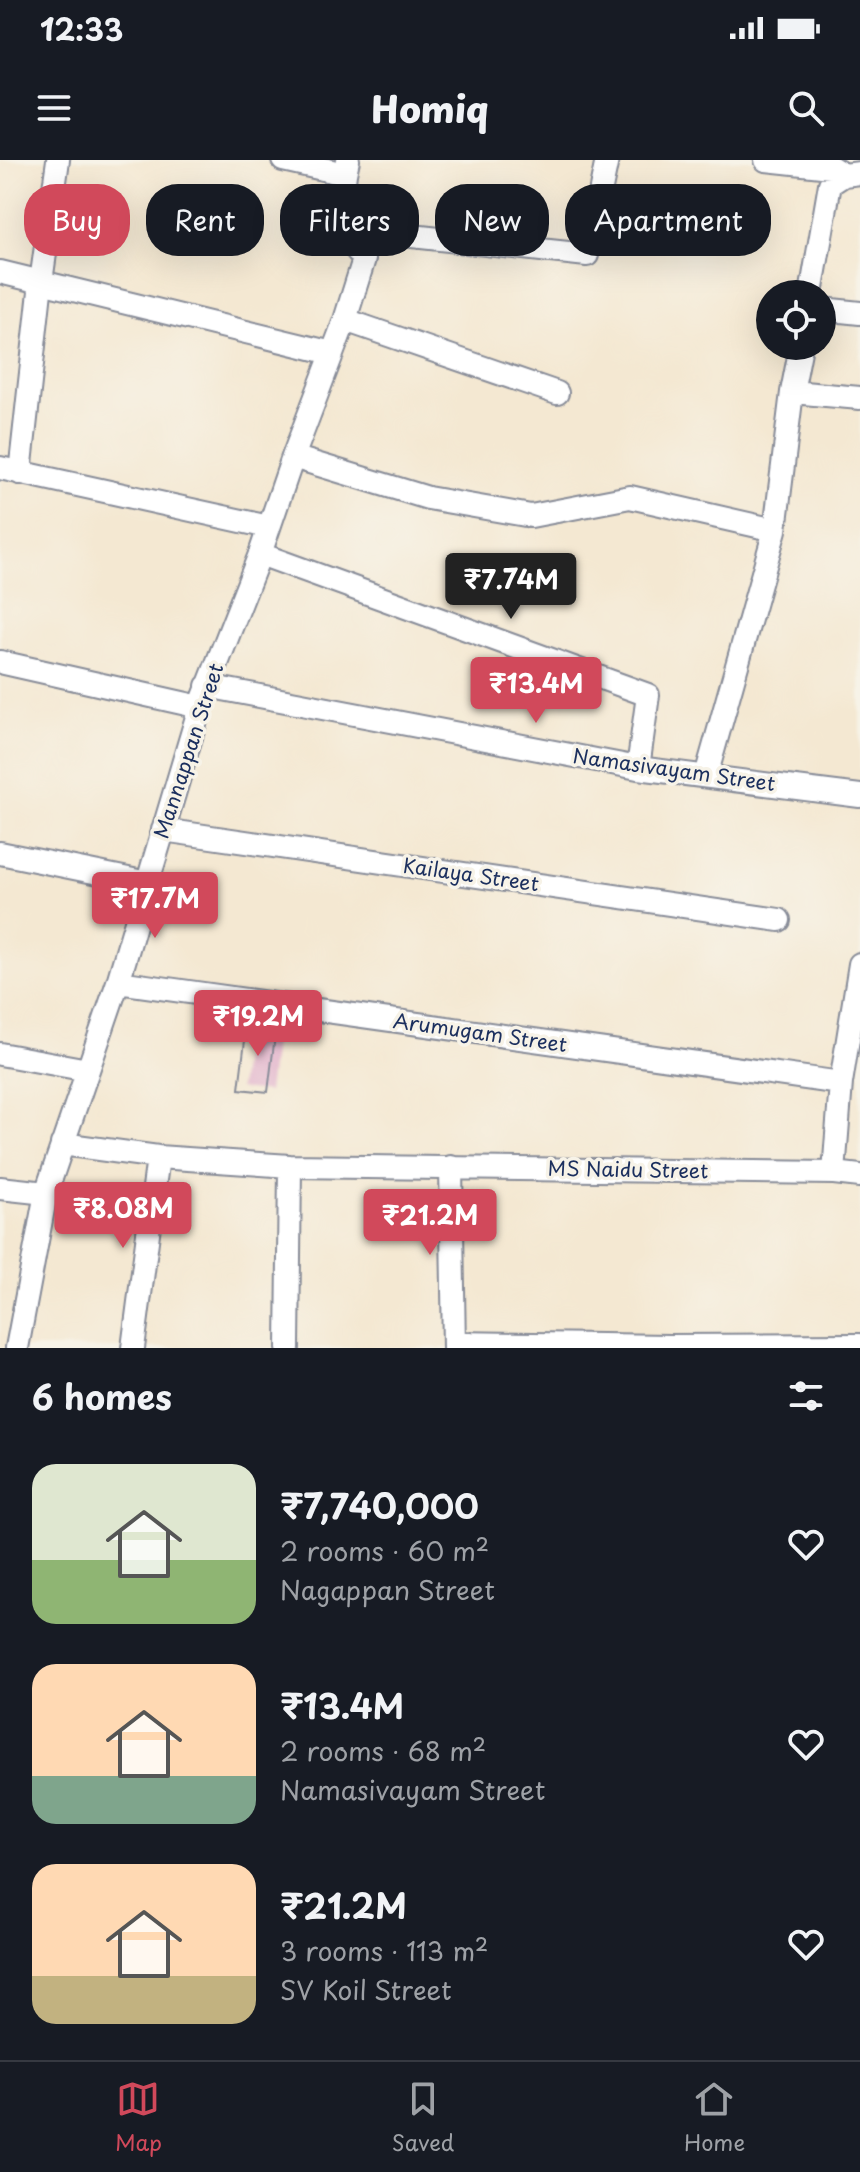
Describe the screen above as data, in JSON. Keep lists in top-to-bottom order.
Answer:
{
  "streets": {
    "street": [
      "Mannappan Street",
      "Namasivayam Street",
      "Kailaya Street",
      "Arumugam Street",
      "MS Naidu Street"
    ]
  },
  "crossings": [
    ["Mannappan Street", "Namasivayam Street"],
    ["Mannappan Street", "Kailaya Street"],
    ["Mannappan Street", "Arumugam Street"],
    ["Mannappan Street", "MS Naidu Street"]
  ],
  "page": {
    "status": "12:33",
    "header": "Homiq",
    "chip": [
      "Buy",
      "Rent",
      "Filters",
      "New",
      "Apartment"
    ],
    "price": [
      "₹7.74M",
      "₹13.4M",
      "₹17.7M",
      "₹19.2M",
      "₹8.08M",
      "₹21.2M"
    ],
    "heading": "6 homes",
    "list": [
      {
        "name": "₹7,740,000",
        "note": "2 rooms · 60 m² · Nagappan Street"
      },
      {
        "name": "₹13.4M",
        "note": "2 rooms · 68 m² · Namasivayam Street"
      },
      {
        "name": "₹21.2M",
        "note": "3 rooms · 113 m² · SV Koil Street"
      }
    ],
    "tabs": ["Map", "Saved", "Home"]
  }
}
